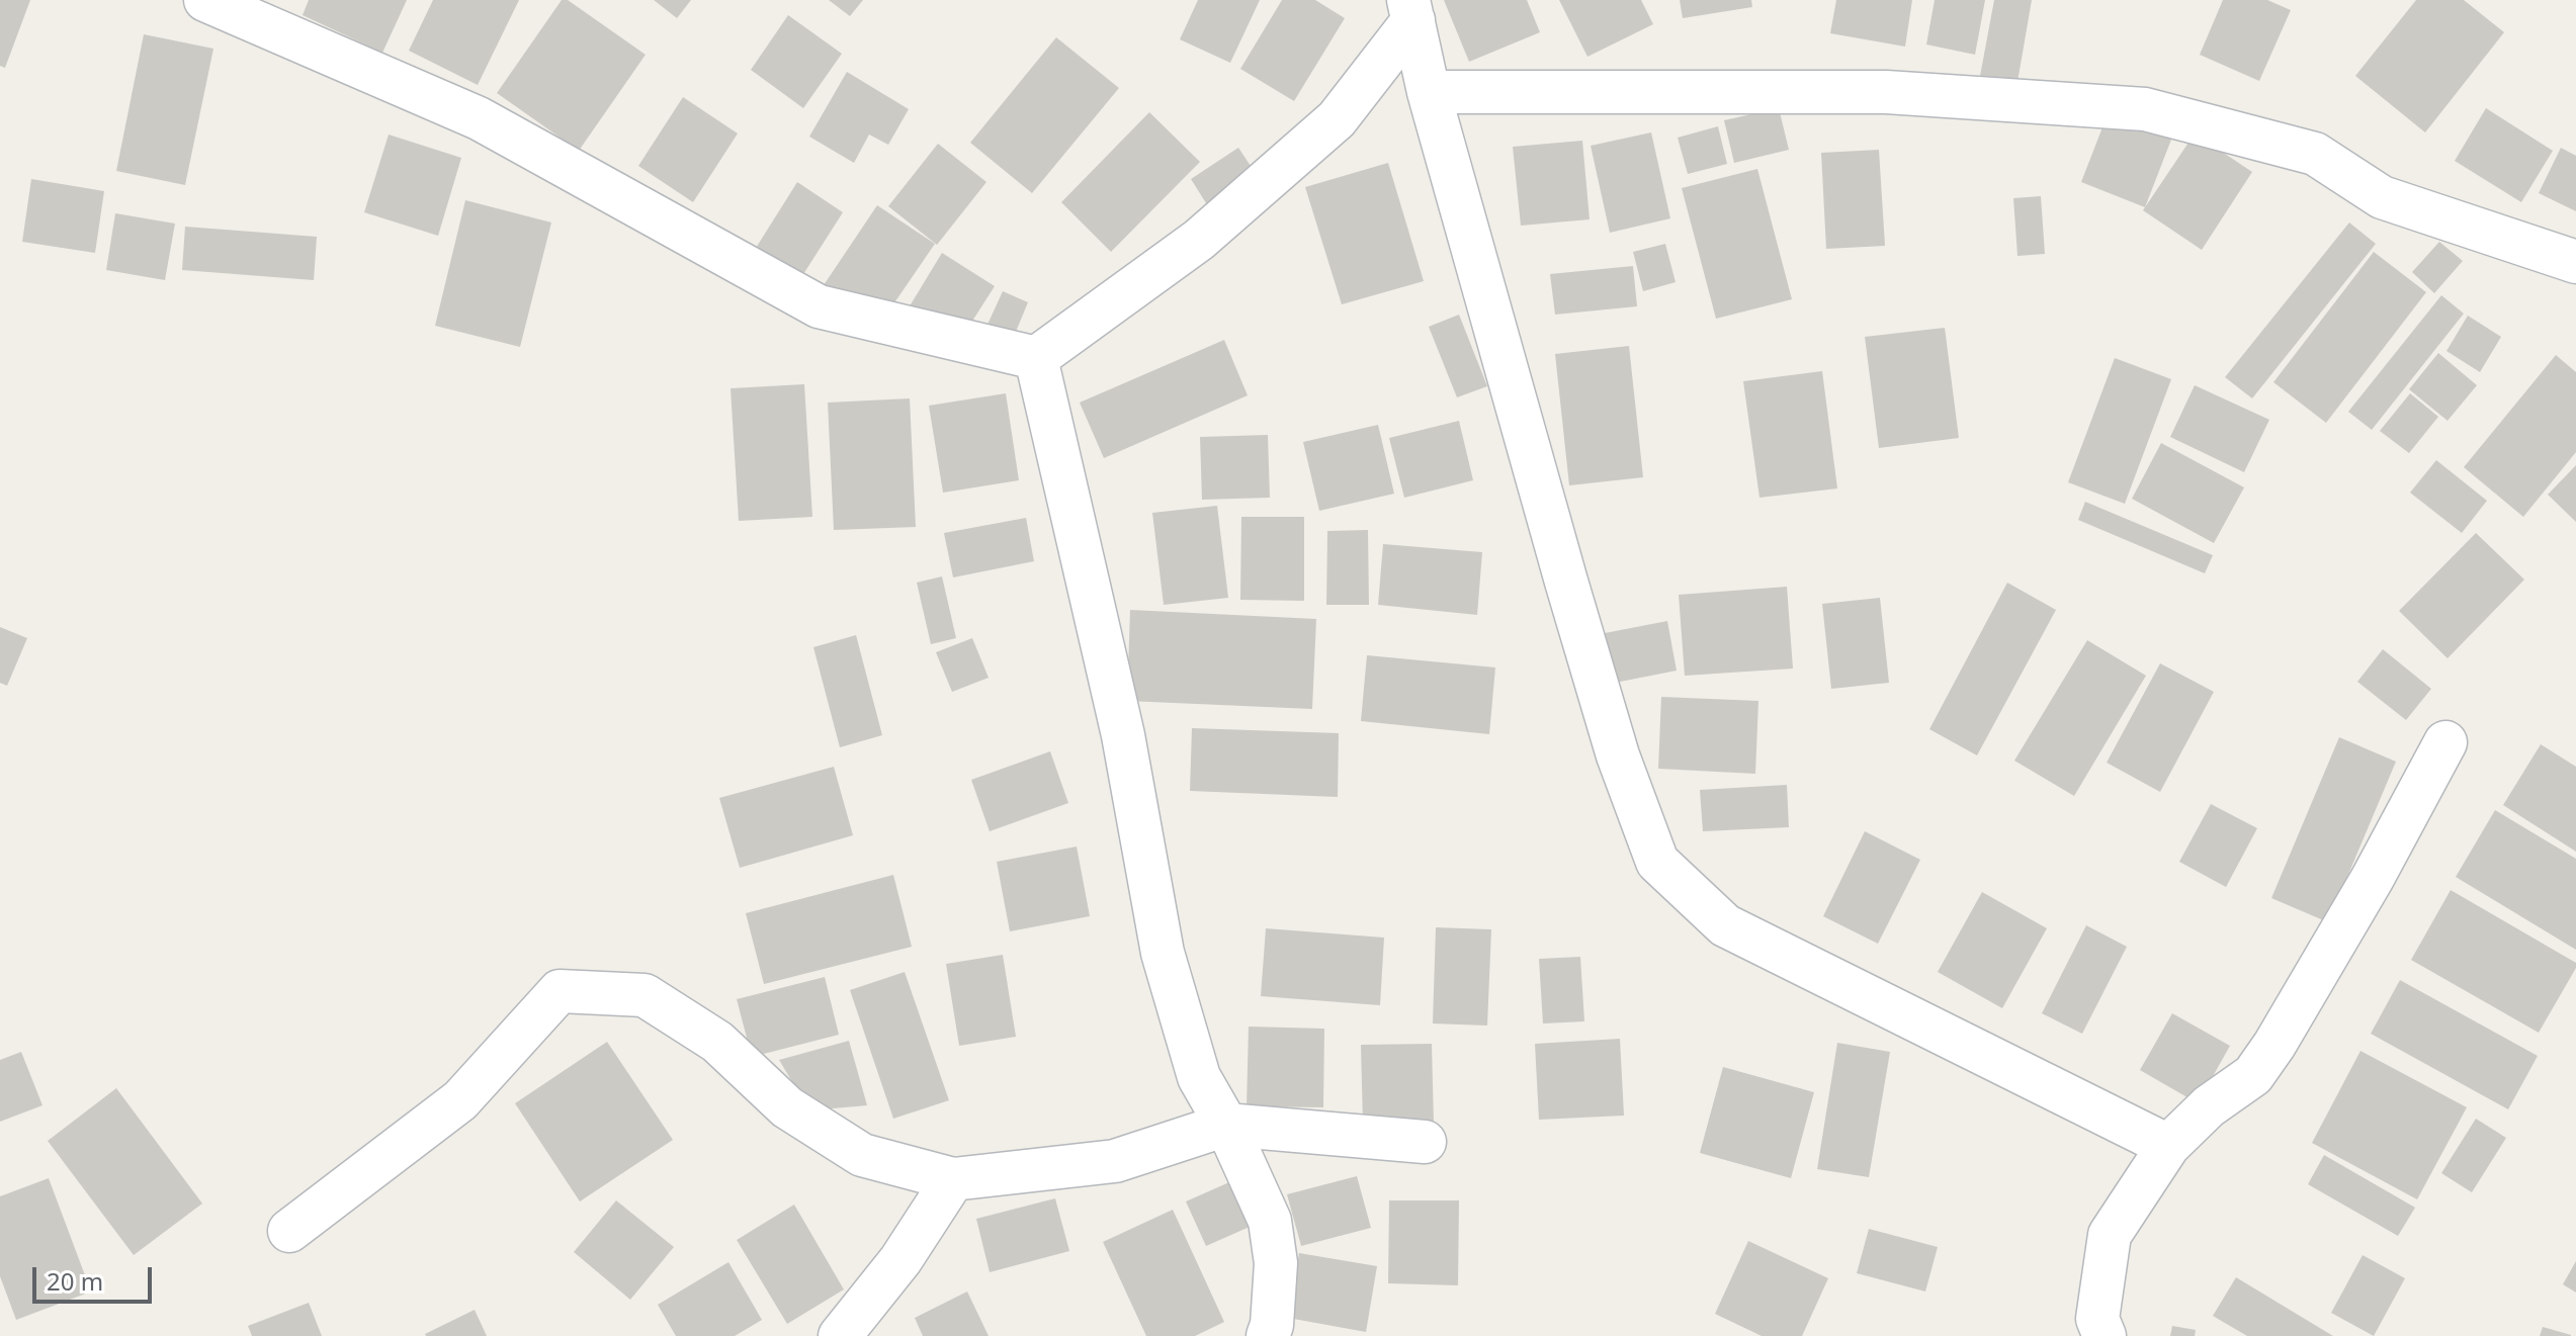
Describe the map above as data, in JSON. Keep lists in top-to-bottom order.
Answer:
{
  "scale_bar": "20 m"
}
